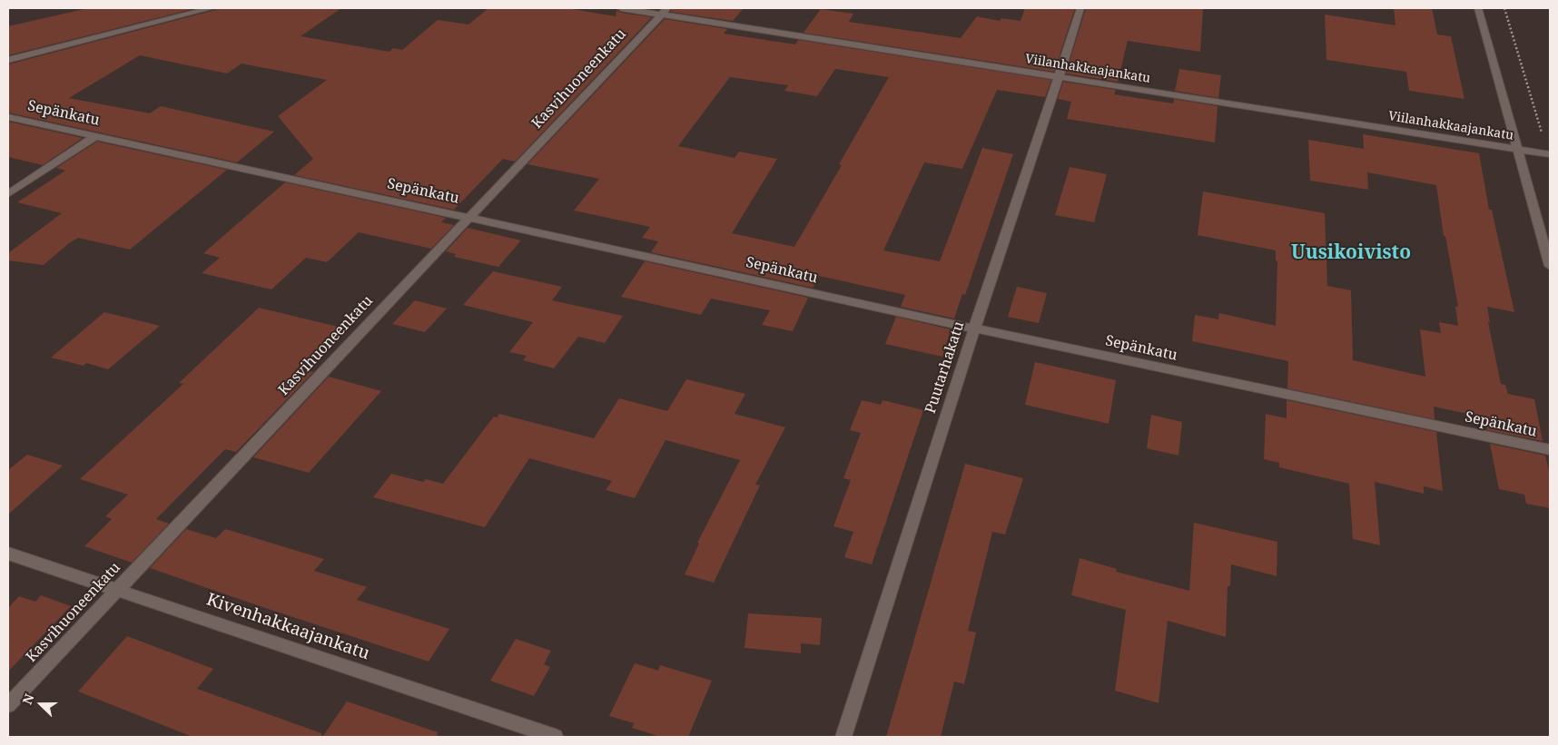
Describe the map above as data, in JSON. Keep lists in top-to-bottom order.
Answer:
{
  "streets": {
    "street": [
      "Viilanhakkaajankatu",
      "Kasvihuoneenkatu",
      "Sepänkatu",
      "Puutarhakatu",
      "Kivenhakkaajankatu"
    ]
  },
  "crossings": [
    ["Viilanhakkaajankatu", "Kasvihuoneenkatu"],
    ["Viilanhakkaajankatu", "Puutarhakatu"],
    ["Kasvihuoneenkatu", "Sepänkatu"],
    ["Kasvihuoneenkatu", "Kivenhakkaajankatu"],
    ["Sepänkatu", "Puutarhakatu"]
  ],
  "districts": ["Uusikoivisto"],
  "north": "left"
}
